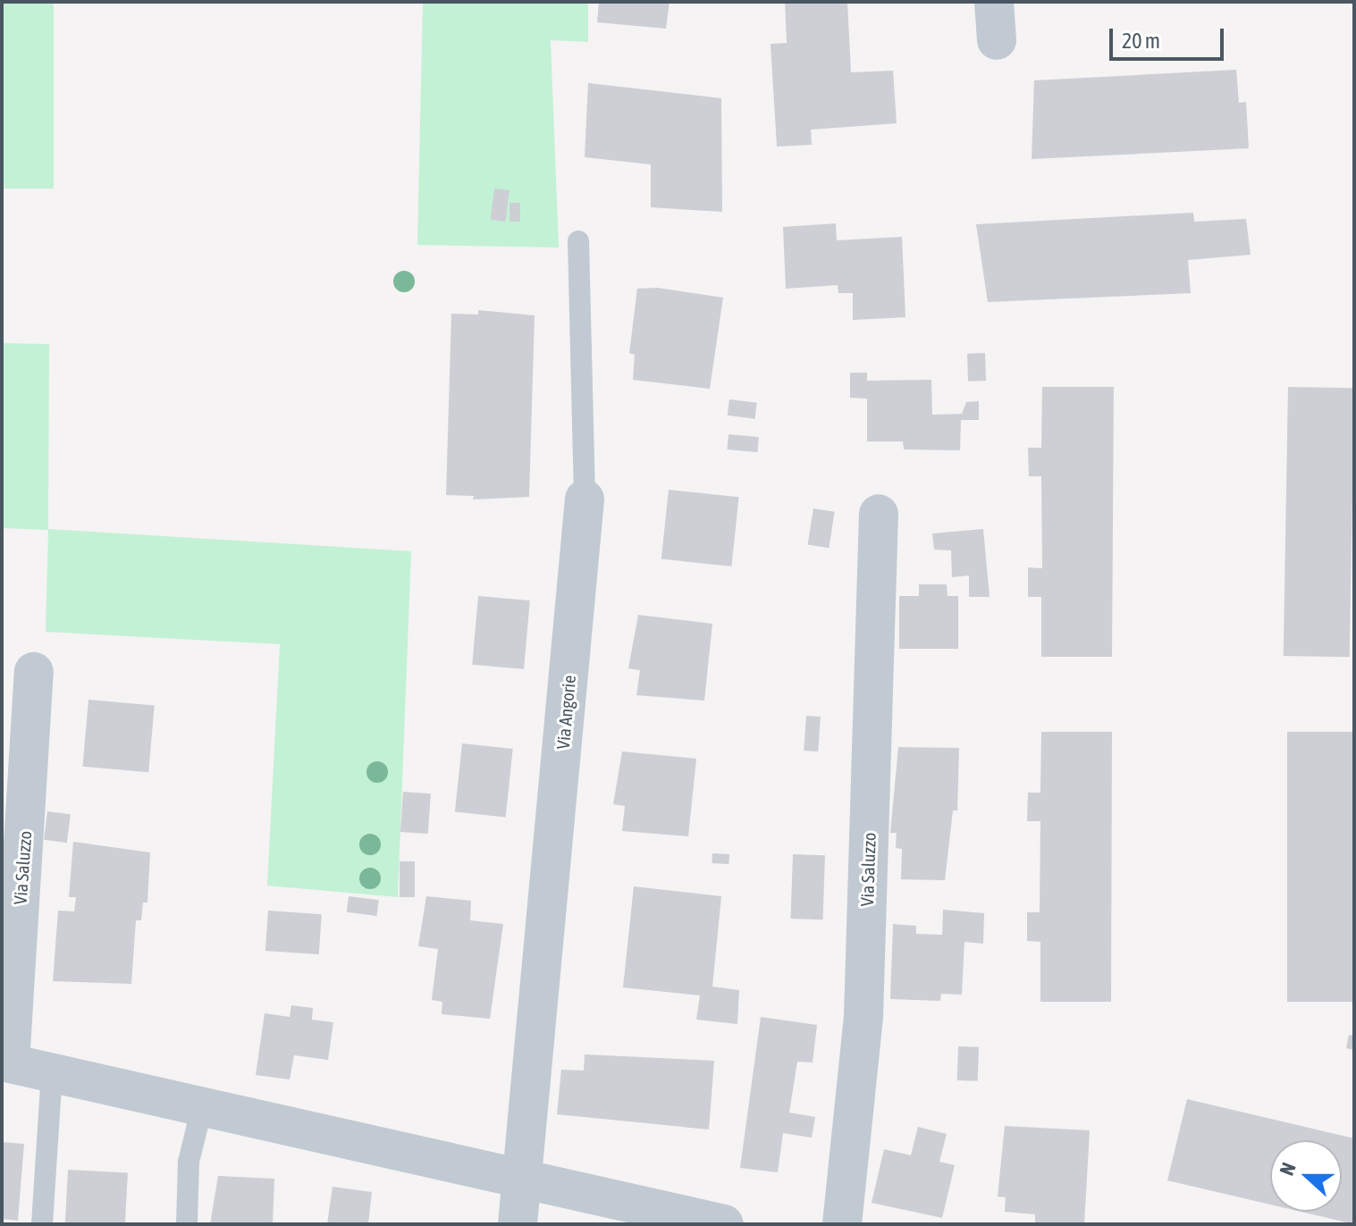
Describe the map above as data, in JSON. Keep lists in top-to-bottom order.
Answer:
{
  "streets": {
    "street": ["Via Angorie", "Via Saluzzo"]
  },
  "crossings": [
    ["Via Angorie", "Via Saluzzo"]
  ],
  "scale_bar": "20 m",
  "north": "left"
}
